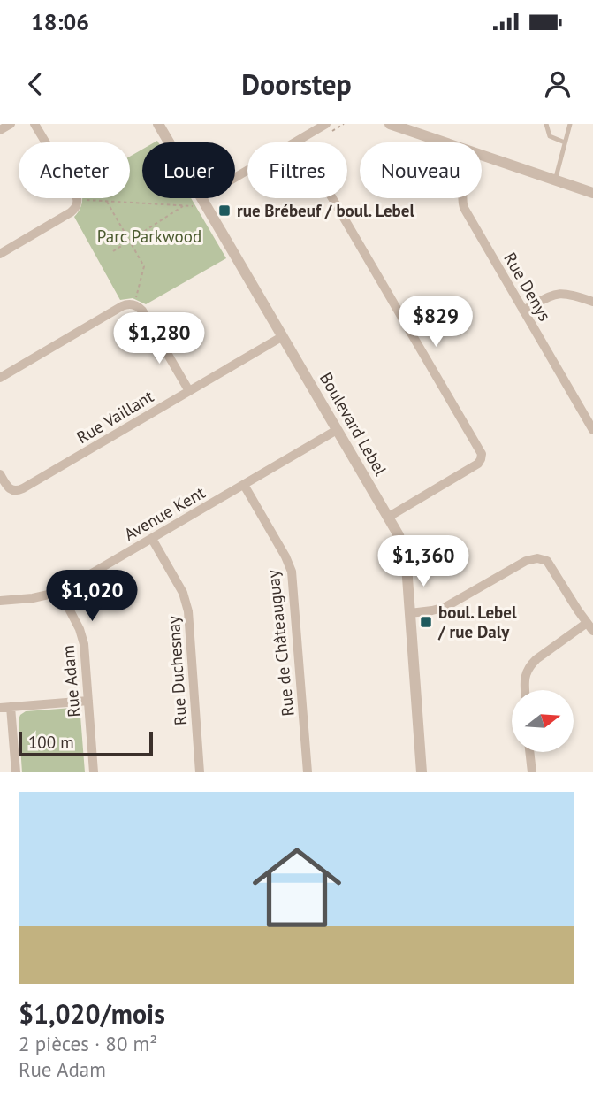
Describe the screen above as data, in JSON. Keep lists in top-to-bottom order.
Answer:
{
  "streets": {
    "street": [
      "Rue Denys",
      "Rue Vaillant",
      "Boulevard Lebel",
      "Avenue Kent",
      "Rue de Châteauguay",
      "Rue Duchesnay",
      "Rue Adam"
    ]
  },
  "crossings": [
    ["Rue Vaillant", "Boulevard Lebel"],
    ["Boulevard Lebel", "Avenue Kent"],
    ["Avenue Kent", "Rue de Châteauguay"],
    ["Avenue Kent", "Rue Duchesnay"],
    ["Avenue Kent", "Rue Adam"]
  ],
  "parks": ["Parc Parkwood"],
  "places": {
    "transit": ["rue Brébeuf / boul. Lebel", "boul. Lebel / rue Daly"]
  },
  "scale_bar": "100 m",
  "north": "right",
  "page": {
    "status": "18:06",
    "header": "Doorstep",
    "chip": [
      "Acheter",
      "Louer",
      "Filtres",
      "Nouveau"
    ],
    "price": [
      "$829",
      "$1,280",
      "$1,360",
      "$1,020"
    ],
    "scale": "100 m",
    "list": [
      {
        "name": "$1,020/mois",
        "note": "2 pièces · 80 m² · Rue Adam"
      }
    ]
  }
}
